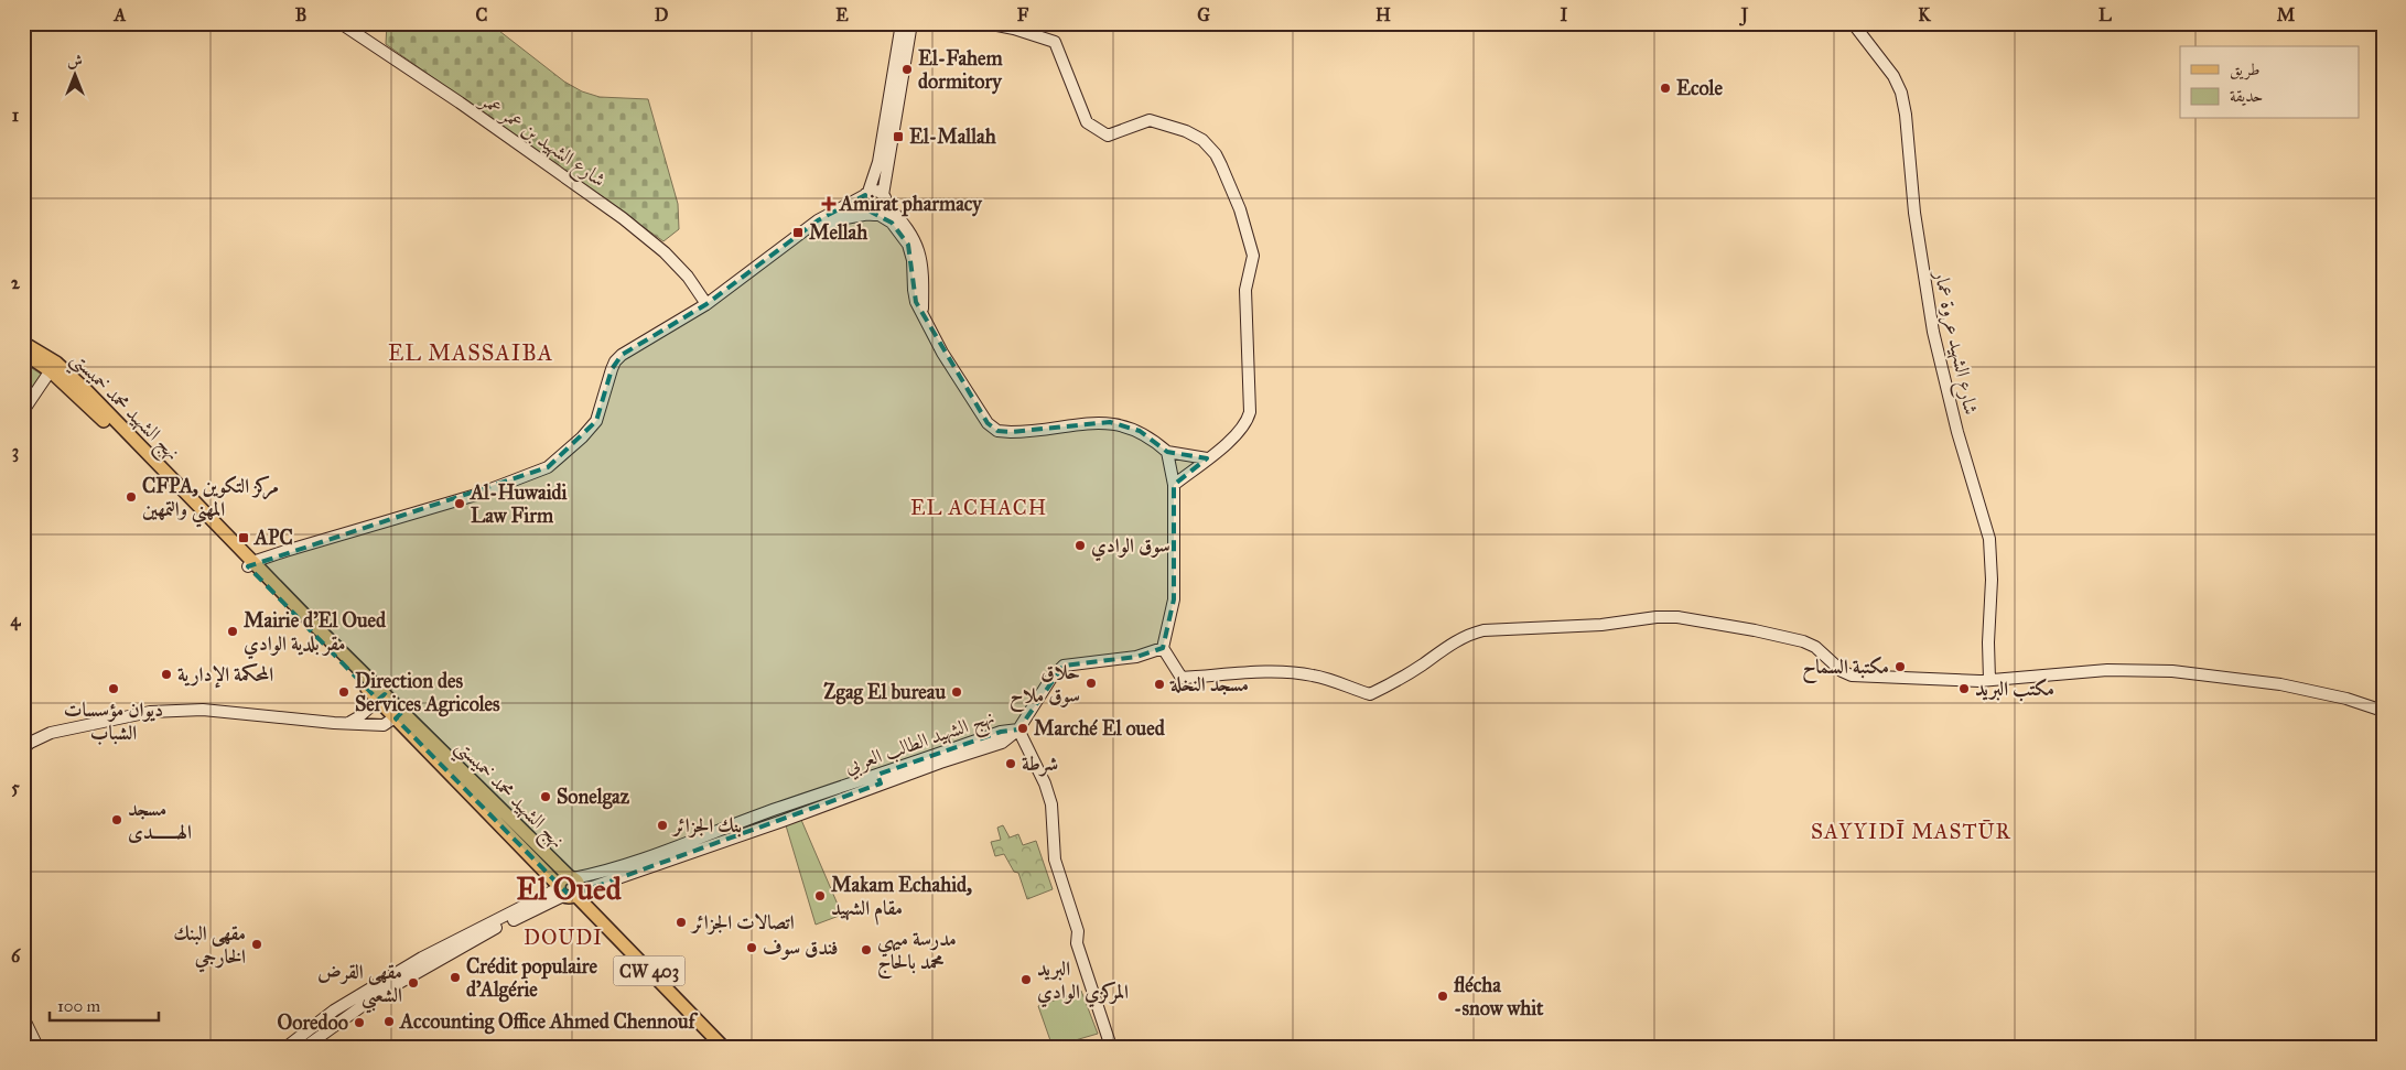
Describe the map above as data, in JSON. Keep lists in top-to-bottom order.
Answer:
{
  "streets": {
    "main road": [
      "شارع الشهيد بن عمر عمر",
      "شارع الشهيد عروة عمار",
      "نهج الشهيد محمد خميستي",
      "نهج الشهيد الطالب العربي",
      "CW 403"
    ]
  },
  "crossings": [
    ["نهج الشهيد محمد خميستي", "نهج الشهيد الطالب العربي"]
  ],
  "districts": [
    "EL MASSAIBA",
    "EL ACHACH",
    "SAYYIDĪ MASTŪR",
    "El Oued",
    "DOUDI"
  ],
  "places": {
    "other": [
      "El-Fahem dormitory",
      "Ecole",
      "CFPA, مركز التكوين المهني والتمهين",
      "Al-Huwaidi Law Firm",
      "سوق الوادي",
      "Mairie d'El Oued مقر بلدية الوادي",
      "مكتبة السماح",
      "المحكمة الإدارية",
      "حلاق سوق ملاح",
      "مسجد النخلة",
      "ديوان مؤسسات الشباب",
      "مكتب البريد",
      "Direction des Services Agricoles",
      "Zgag El bureau",
      "Marché El oued",
      "شرطة",
      "Sonelgaz",
      "مسجد الهـــــــدى",
      "بنك الجزائر",
      "Makam Echahid, مقام الشهيد",
      "اتصالات الجزائر",
      "مقهى البنك الخارجي",
      "فندق سوف",
      "مدرسة ميهي محمد بالحاج",
      "Crédit populaire d'Algérie",
      "البريد المركزي الوادي",
      "مقهى القرض الشعبي",
      "flécha -snow whit",
      "Accounting Office Ahmed Chennouf",
      "Ooredoo"
    ],
    "transit": ["El-Mallah", "Mellah", "APC"],
    "health": ["Amirat pharmacy"]
  },
  "legend": ["طريق", "حديقة"],
  "scale_bar": "100 m",
  "north": "top",
  "grid": {
    "columns": [
      "A",
      "B",
      "C",
      "D",
      "E",
      "F",
      "G",
      "H",
      "I",
      "J",
      "K",
      "L",
      "M"
    ],
    "rows": [
      "1",
      "2",
      "3",
      "4",
      "5",
      "6"
    ]
  }
}
